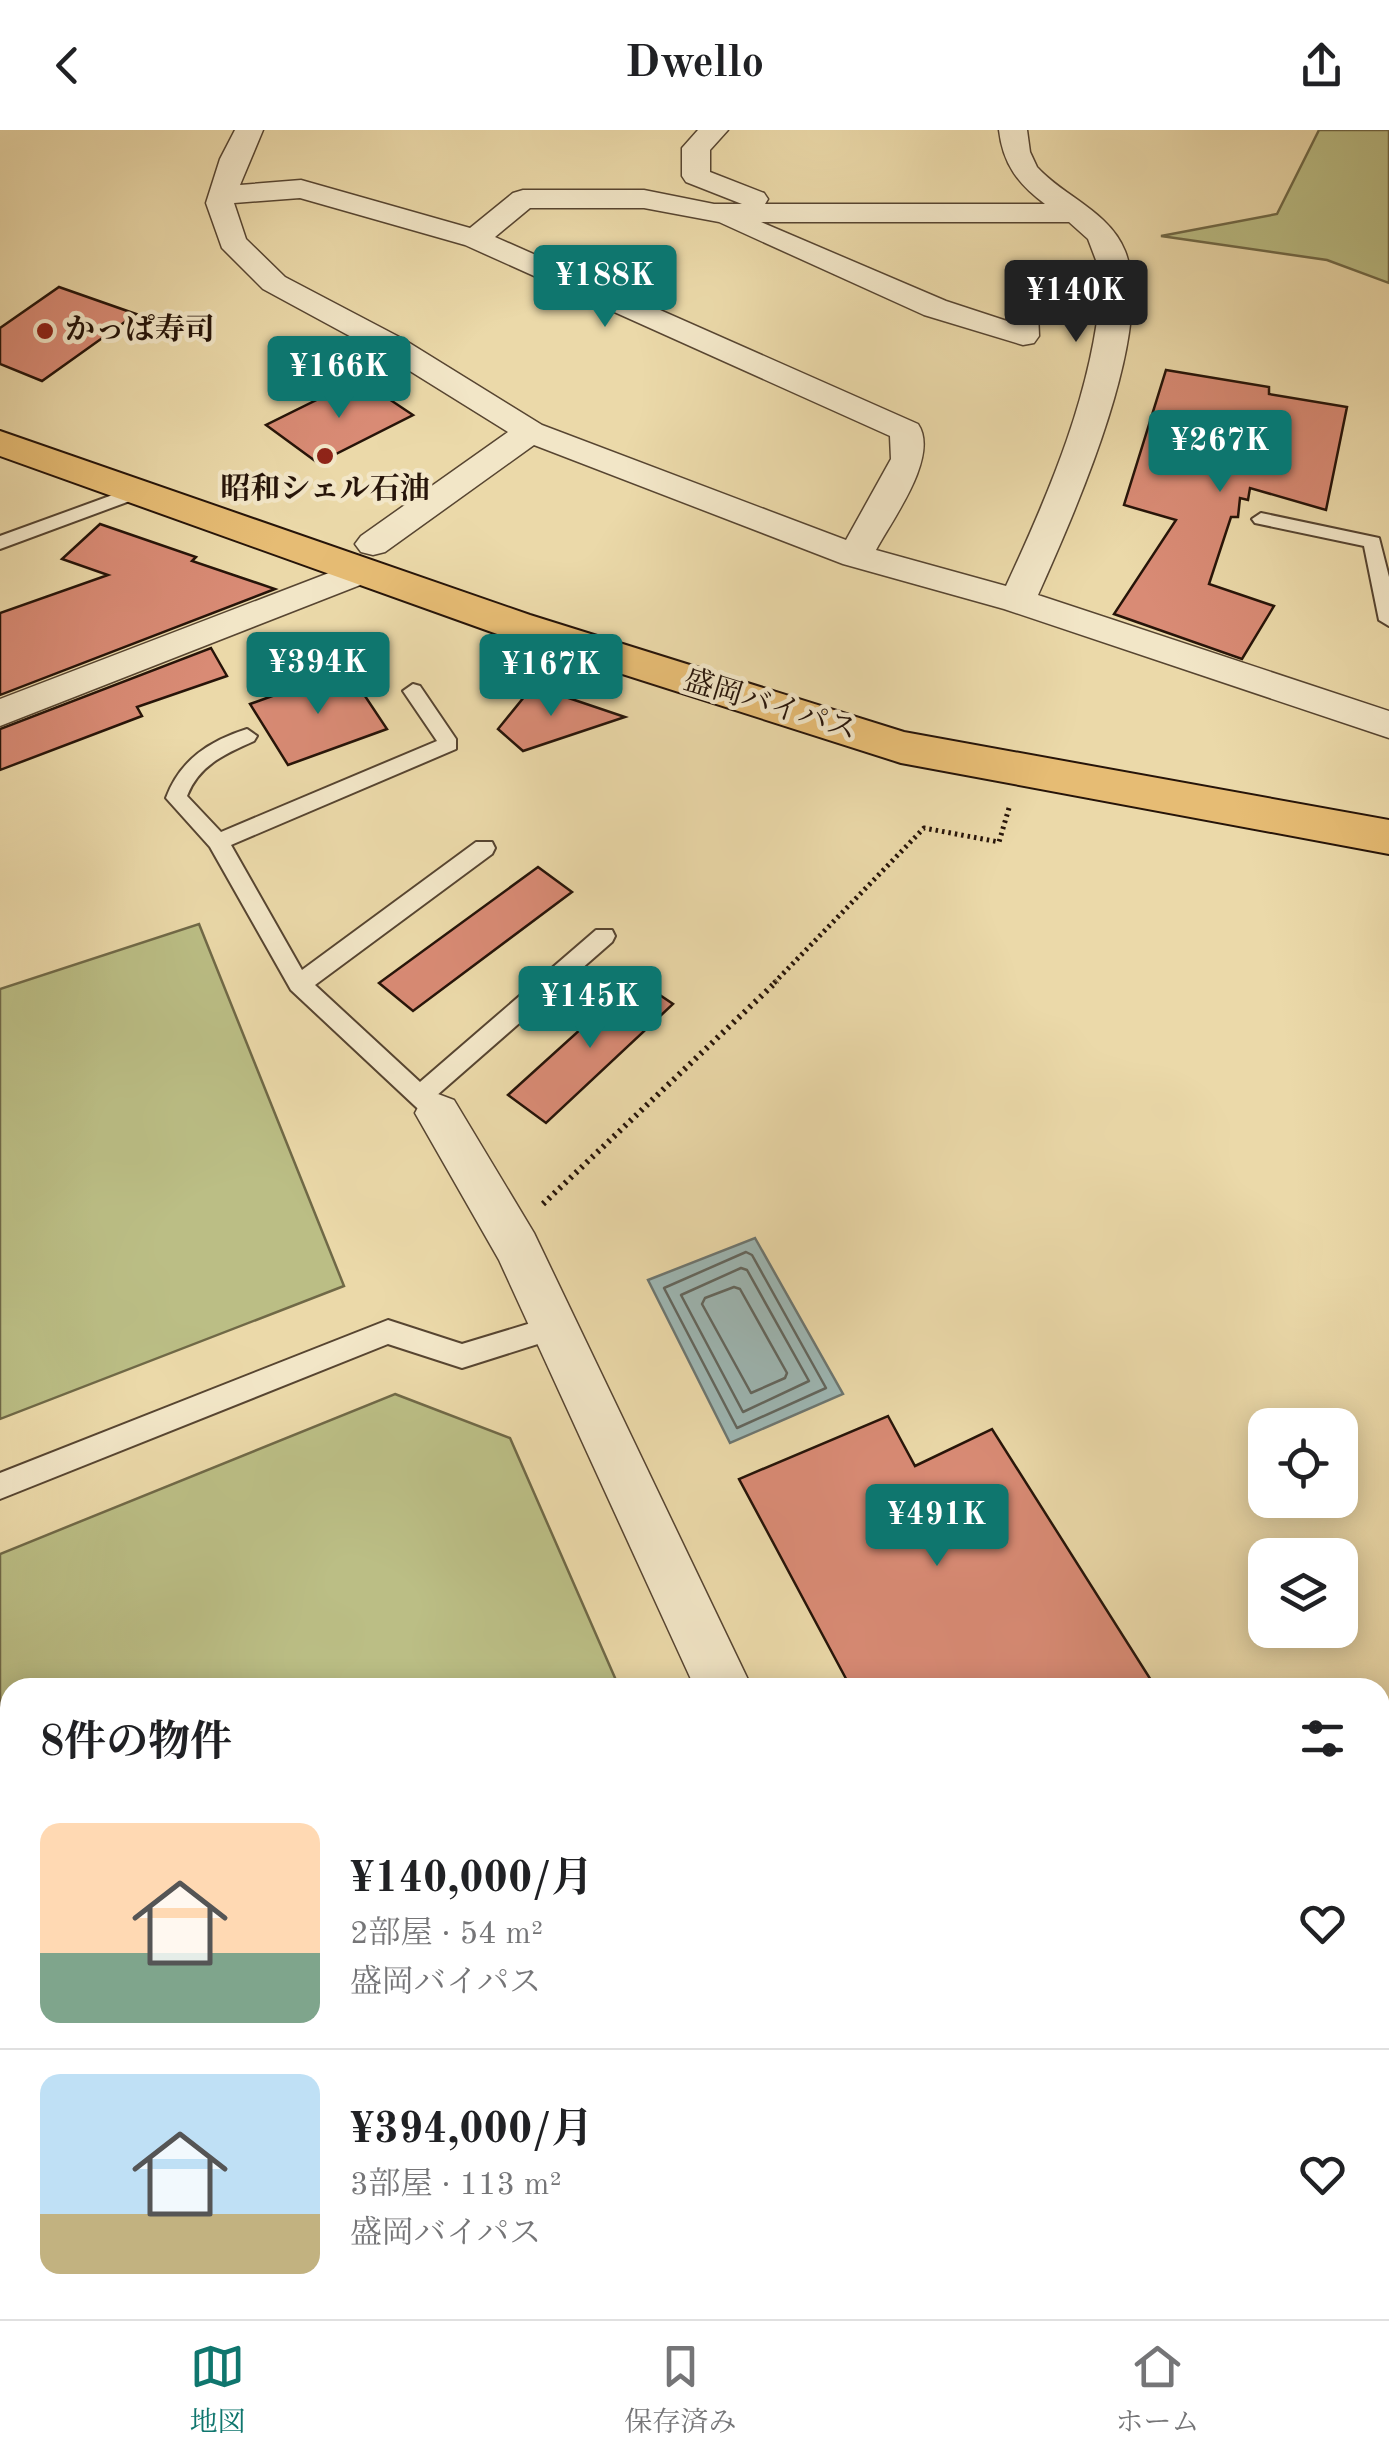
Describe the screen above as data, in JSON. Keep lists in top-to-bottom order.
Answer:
{
  "streets": {
    "highway": ["盛岡バイパス"]
  },
  "places": ["かっぱ寿司", "昭和シェル石油"],
  "page": {
    "header": "Dwello",
    "price": [
      "¥188K",
      "¥140K",
      "¥166K",
      "¥267K",
      "¥394K",
      "¥167K",
      "¥145K",
      "¥491K"
    ],
    "heading": "8件の物件",
    "list": [
      {
        "name": "¥140,000/月",
        "note": "2部屋 · 54 m² · 盛岡バイパス"
      },
      {
        "name": "¥394,000/月",
        "note": "3部屋 · 113 m² · 盛岡バイパス"
      }
    ],
    "tabs": ["地図", "保存済み", "ホーム"]
  }
}
